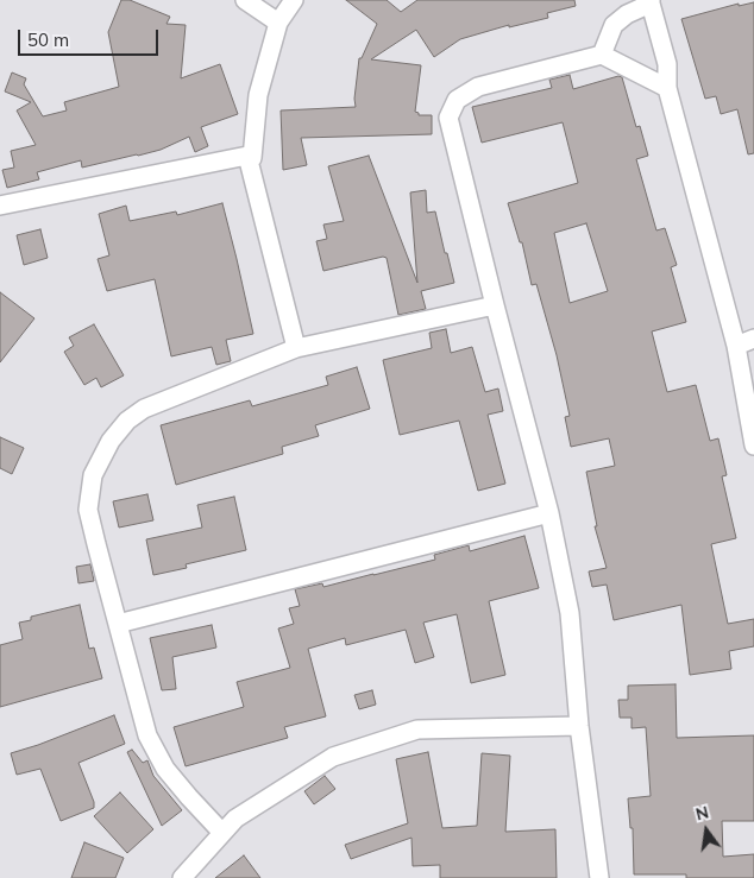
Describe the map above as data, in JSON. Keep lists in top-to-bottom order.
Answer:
{
  "scale_bar": "50 m",
  "north": "top"
}
